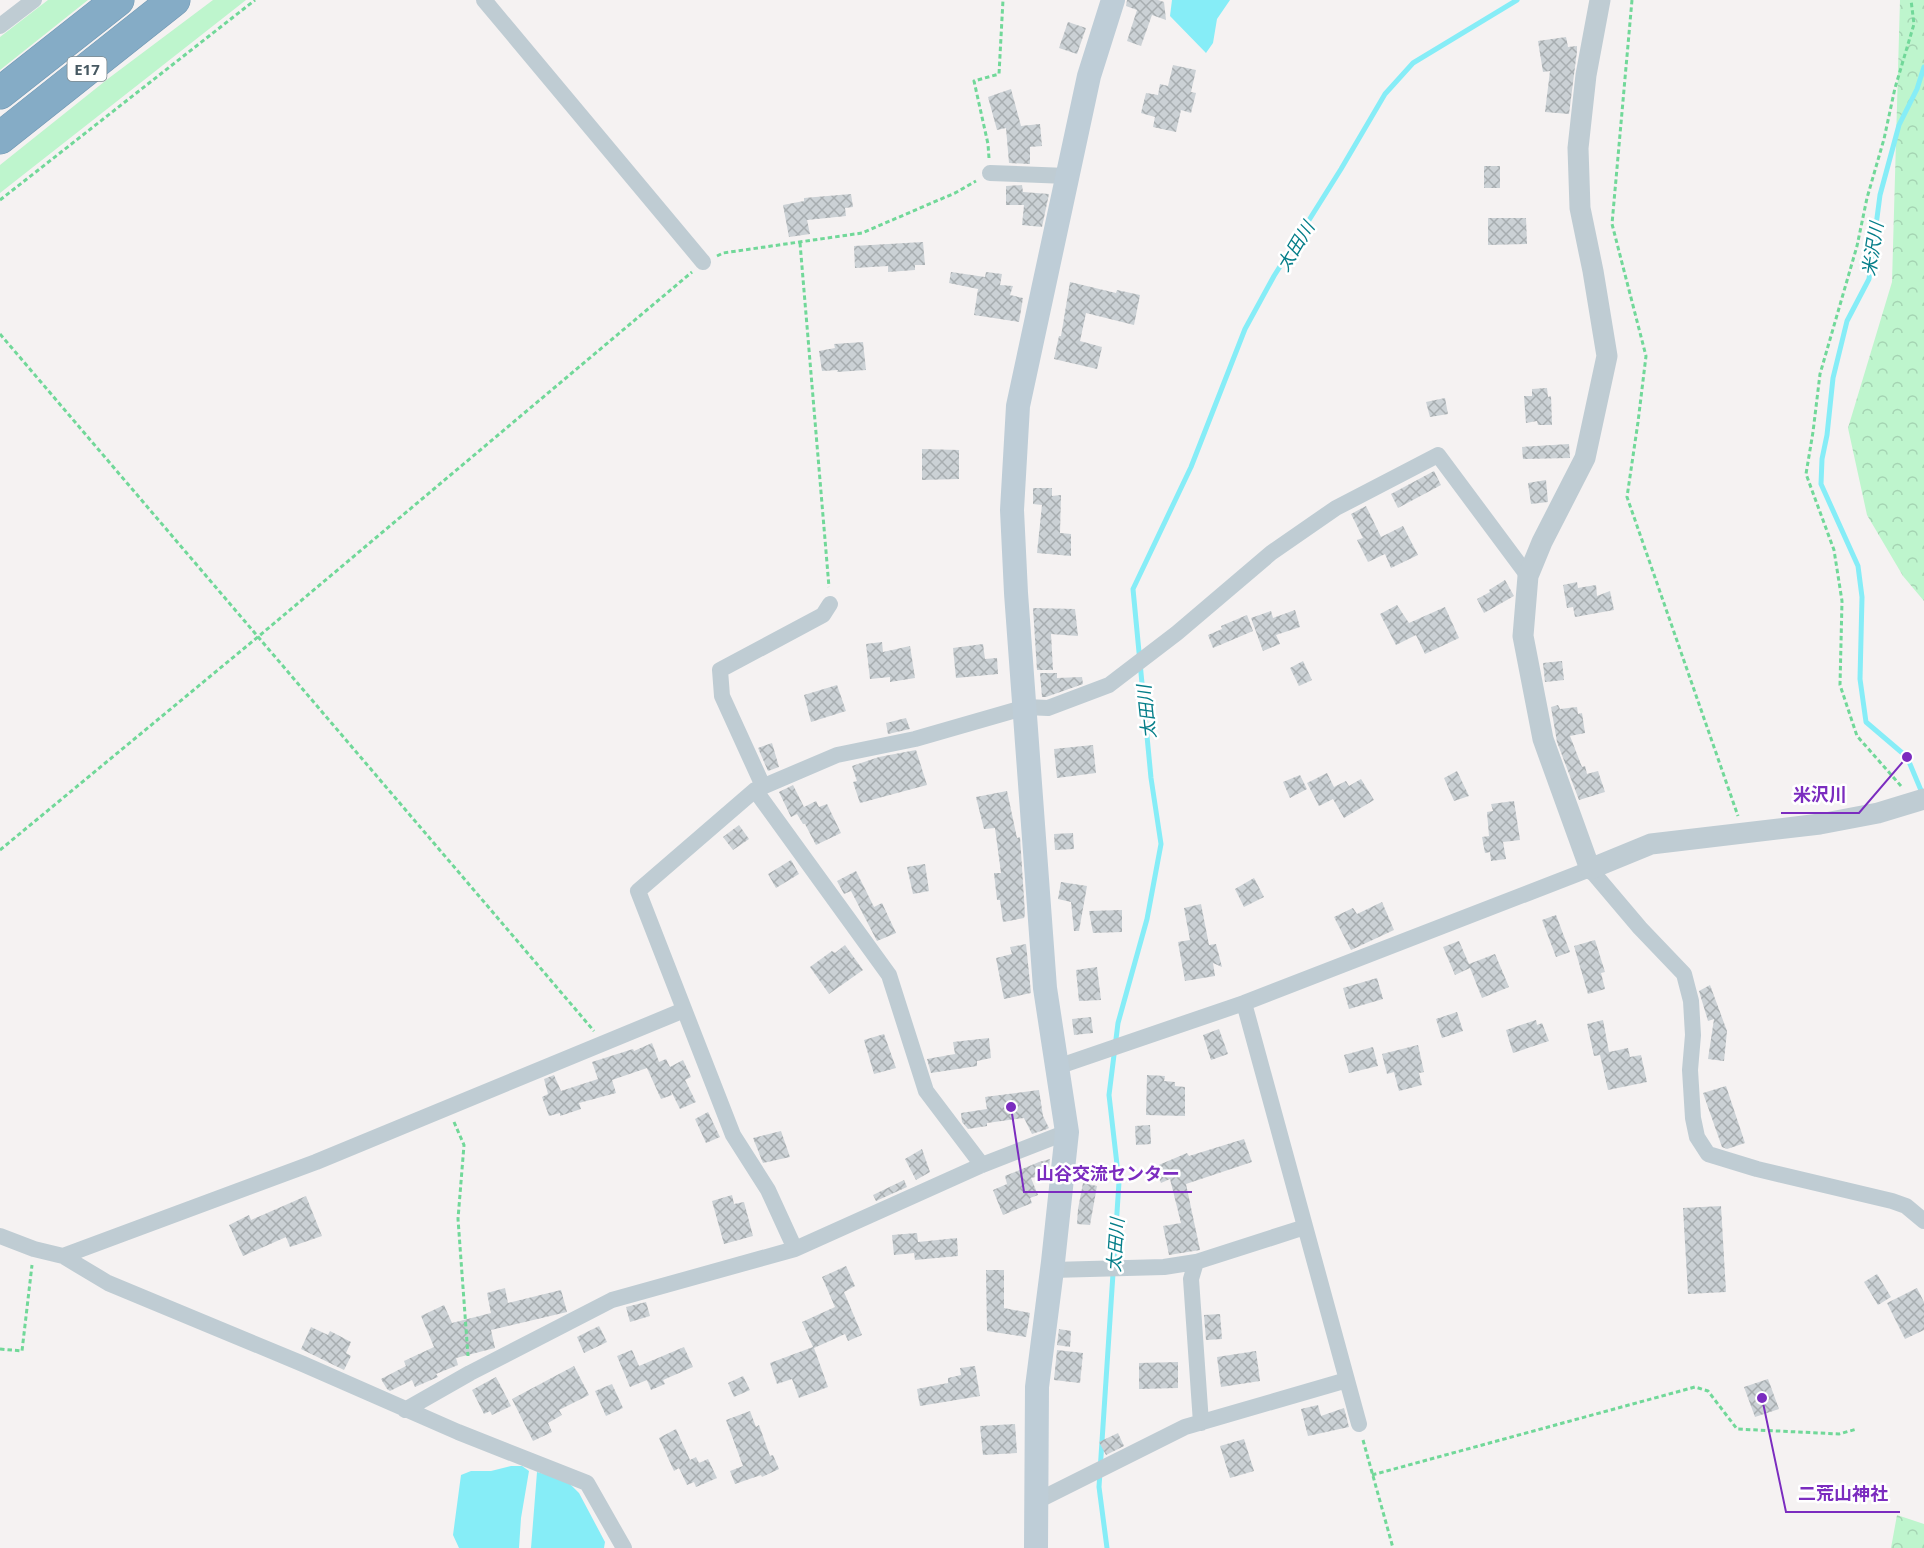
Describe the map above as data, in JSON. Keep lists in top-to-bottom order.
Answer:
{
  "streets": {
    "highway": ["E17"]
  },
  "water": ["太田川", "米沢川"],
  "places": ["米沢川", "山谷交流センター", "二荒山神社"]
}
